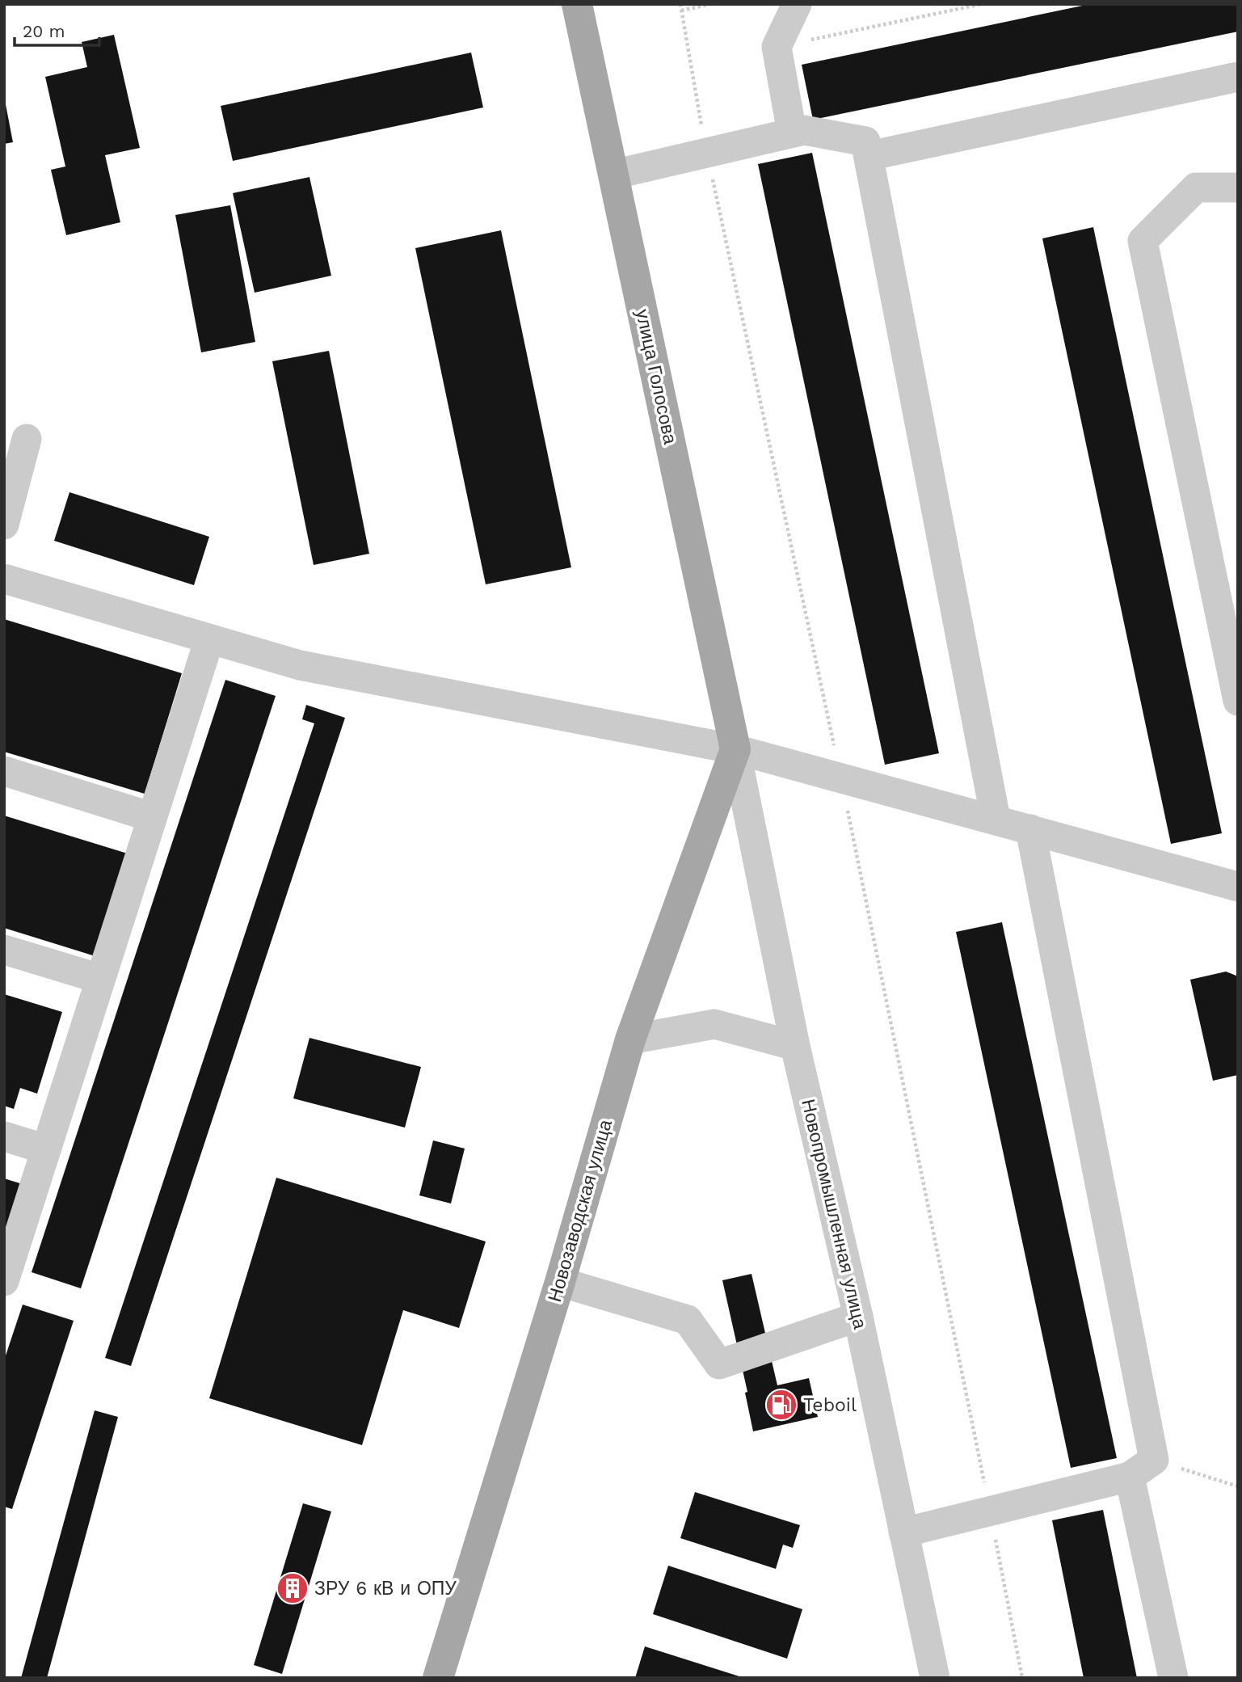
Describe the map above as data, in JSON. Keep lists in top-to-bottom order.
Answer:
{
  "streets": {
    "main road": ["улица Голосова", "Новозаводская улица"],
    "street": ["Новопромышленная улица"]
  },
  "crossings": [
    ["улица Голосова", "Новозаводская улица"],
    ["улица Голосова", "Новопромышленная улица"],
    ["Новозаводская улица", "Новопромышленная улица"]
  ],
  "places": {
    "fuel station": ["Teboil"],
    "building": ["ЗРУ 6 кВ и ОПУ"]
  },
  "scale_bar": "20 m"
}
